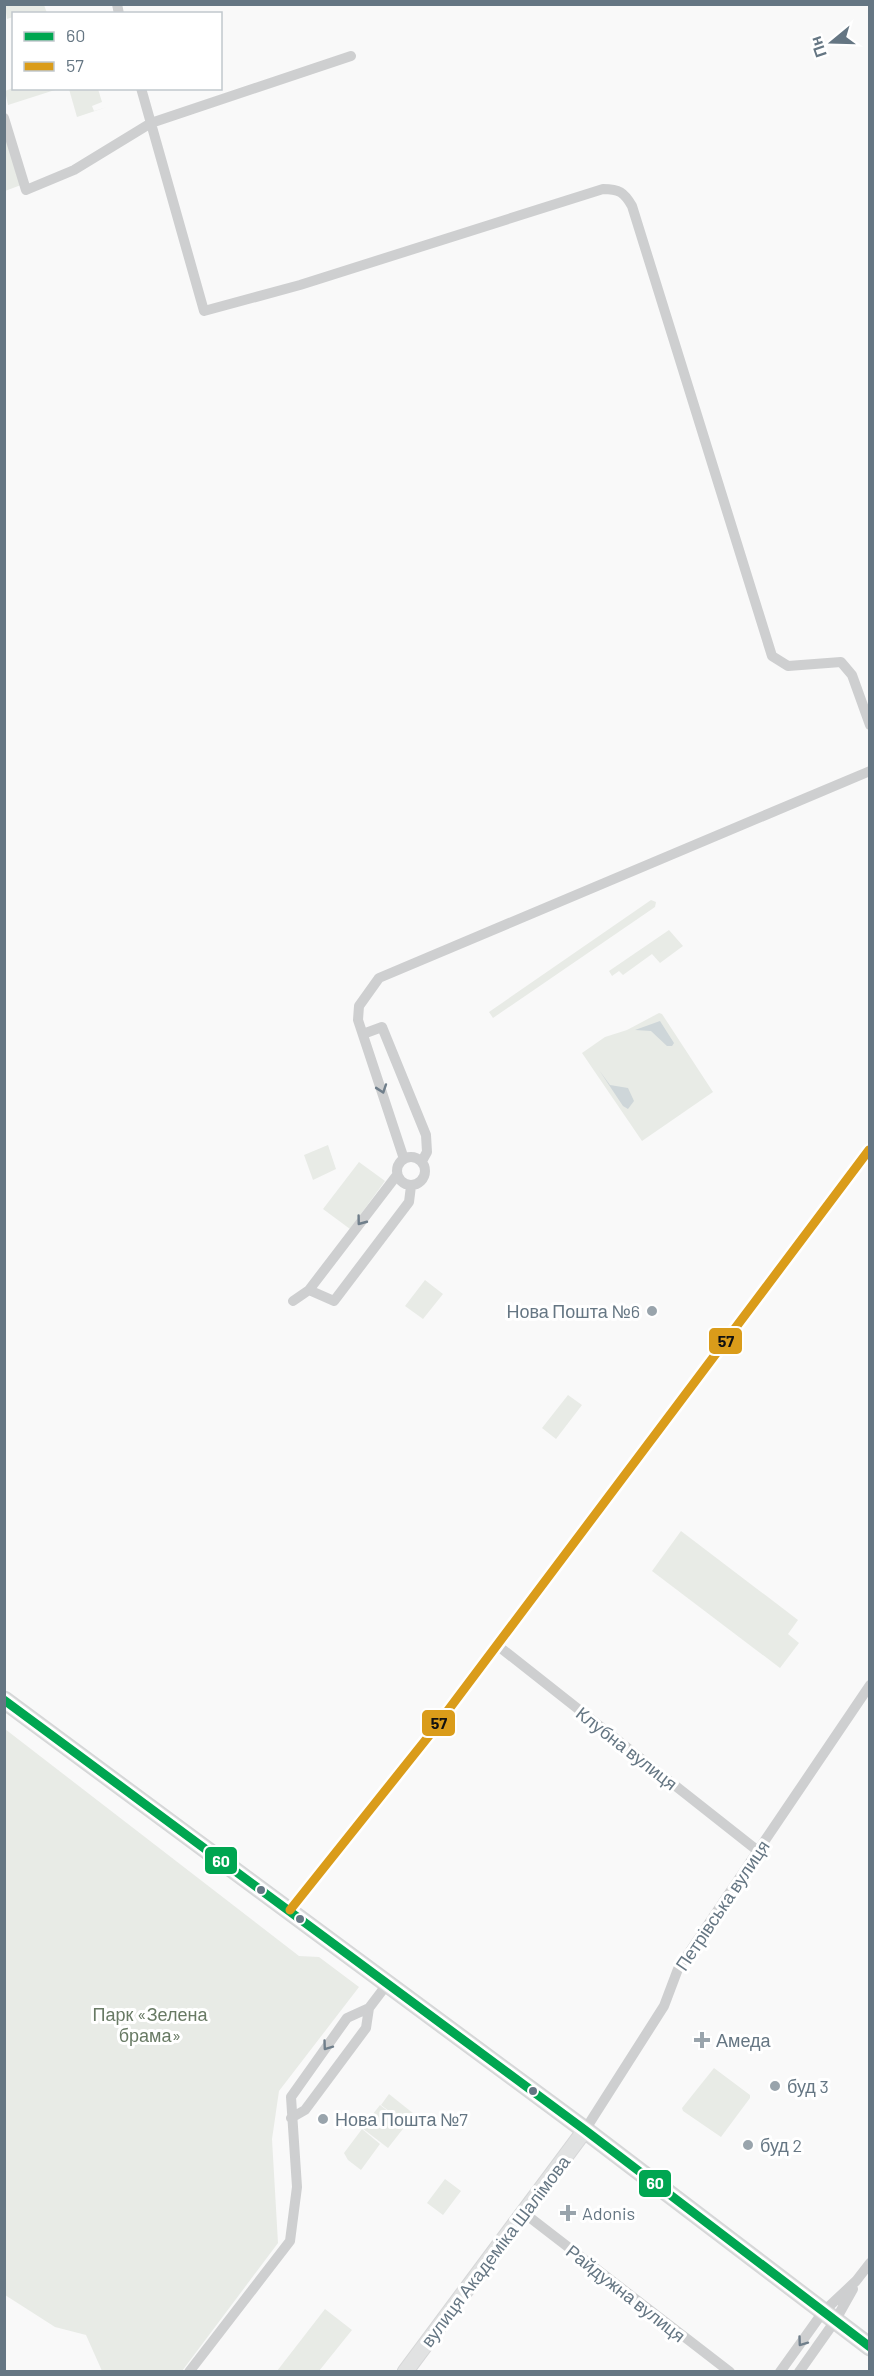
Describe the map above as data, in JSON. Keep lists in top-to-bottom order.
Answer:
{
  "streets": {
    "main road": ["вулиця Академіка Шалімова"],
    "street": ["Клубна вулиця", "Петрівська вулиця", "Райдужна вулиця"]
  },
  "crossings": [
    ["Клубна вулиця", "Петрівська вулиця"],
    ["Петрівська вулиця", "вулиця Академіка Шалімова"],
    ["вулиця Академіка Шалімова", "Райдужна вулиця"]
  ],
  "parks": ["Парк «Зелена брама»"],
  "places": {
    "other": [
      "Нова Пошта №6",
      "буд 3",
      "Нова Пошта №7",
      "буд 2"
    ],
    "health": ["Амеда", "Adonis"]
  },
  "lines": ["transit line 57", "transit line 60"],
  "legend": ["60", "57"],
  "north": "left"
}
